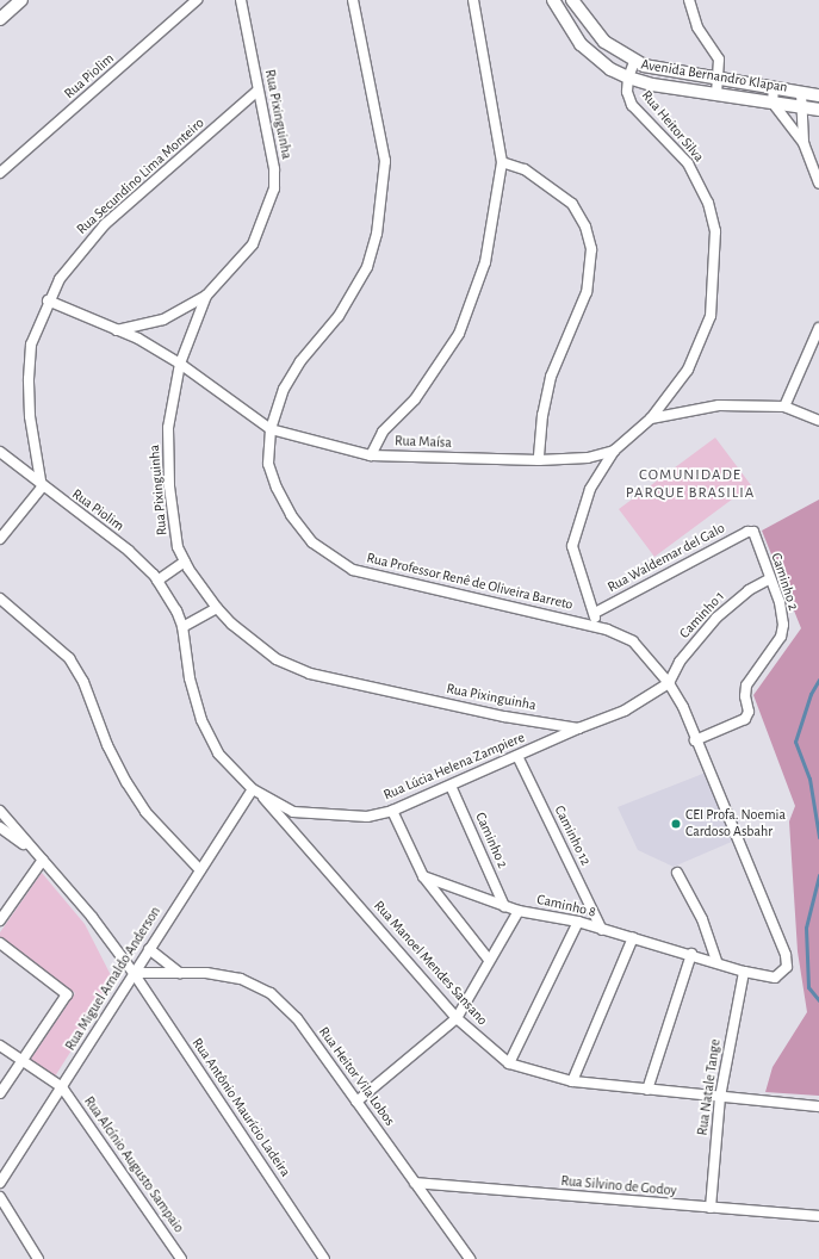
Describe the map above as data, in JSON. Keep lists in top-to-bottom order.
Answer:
{
  "streets": {
    "street": [
      "Rua Piolim",
      "Avenida Bernandro Klapan",
      "Rua Pixinguinha",
      "Rua Heitor Silva",
      "Rua Secundino Lima Monteiro",
      "Rua Maísa",
      "Rua Waldemar del Galo",
      "Rua Professor Renê de Oliveira Barreto",
      "Caminho 2",
      "Caminho 1",
      "Rua Lúcia Helena Zampiere",
      "Caminho 12",
      "Caminho 8",
      "Rua Manoel Mendes Sansano",
      "Rua Miguel Arnaldo Anderson",
      "Rua Heitor Vila Lobos",
      "Rua Natale Tange",
      "Rua Antônio Maurício Ladeira",
      "Rua Alcínio Augusto Sampaio",
      "Rua Silvino de Godoy"
    ]
  },
  "crossings": [
    ["Rua Piolim", "Rua Secundino Lima Monteiro"],
    ["Rua Piolim", "Rua Lúcia Helena Zampiere"],
    ["Avenida Bernandro Klapan", "Rua Heitor Silva"],
    ["Rua Pixinguinha", "Rua Secundino Lima Monteiro"],
    ["Rua Pixinguinha", "Rua Maísa"],
    ["Rua Pixinguinha", "Rua Lúcia Helena Zampiere"],
    ["Rua Heitor Silva", "Rua Maísa"],
    ["Rua Secundino Lima Monteiro", "Rua Maísa"],
    ["Rua Maísa", "Rua Professor Renê de Oliveira Barreto"],
    ["Rua Waldemar del Galo", "Caminho 2"],
    ["Rua Professor Renê de Oliveira Barreto", "Caminho 2"],
    ["Rua Professor Renê de Oliveira Barreto", "Caminho 1"],
    ["Rua Professor Renê de Oliveira Barreto", "Rua Lúcia Helena Zampiere"],
    ["Rua Professor Renê de Oliveira Barreto", "Caminho 8"],
    ["Caminho 2", "Caminho 1"],
    ["Caminho 2", "Rua Lúcia Helena Zampiere"],
    ["Caminho 2", "Caminho 8"],
    ["Caminho 1", "Rua Lúcia Helena Zampiere"],
    ["Rua Lúcia Helena Zampiere", "Caminho 12"],
    ["Rua Lúcia Helena Zampiere", "Rua Manoel Mendes Sansano"],
    ["Rua Lúcia Helena Zampiere", "Rua Miguel Arnaldo Anderson"],
    ["Caminho 12", "Caminho 8"],
    ["Caminho 8", "Rua Natale Tange"],
    ["Rua Manoel Mendes Sansano", "Rua Miguel Arnaldo Anderson"],
    ["Rua Manoel Mendes Sansano", "Rua Natale Tange"],
    ["Rua Miguel Arnaldo Anderson", "Rua Heitor Vila Lobos"],
    ["Rua Miguel Arnaldo Anderson", "Rua Antônio Maurício Ladeira"],
    ["Rua Miguel Arnaldo Anderson", "Rua Alcínio Augusto Sampaio"],
    ["Rua Heitor Vila Lobos", "Rua Antônio Maurício Ladeira"],
    ["Rua Heitor Vila Lobos", "Rua Silvino de Godoy"],
    ["Rua Natale Tange", "Rua Silvino de Godoy"]
  ],
  "districts": ["COMUNIDADE PARQUE BRASILIA"],
  "places": ["CEI Profa. Noemia Cardoso Asbahr"]
}
